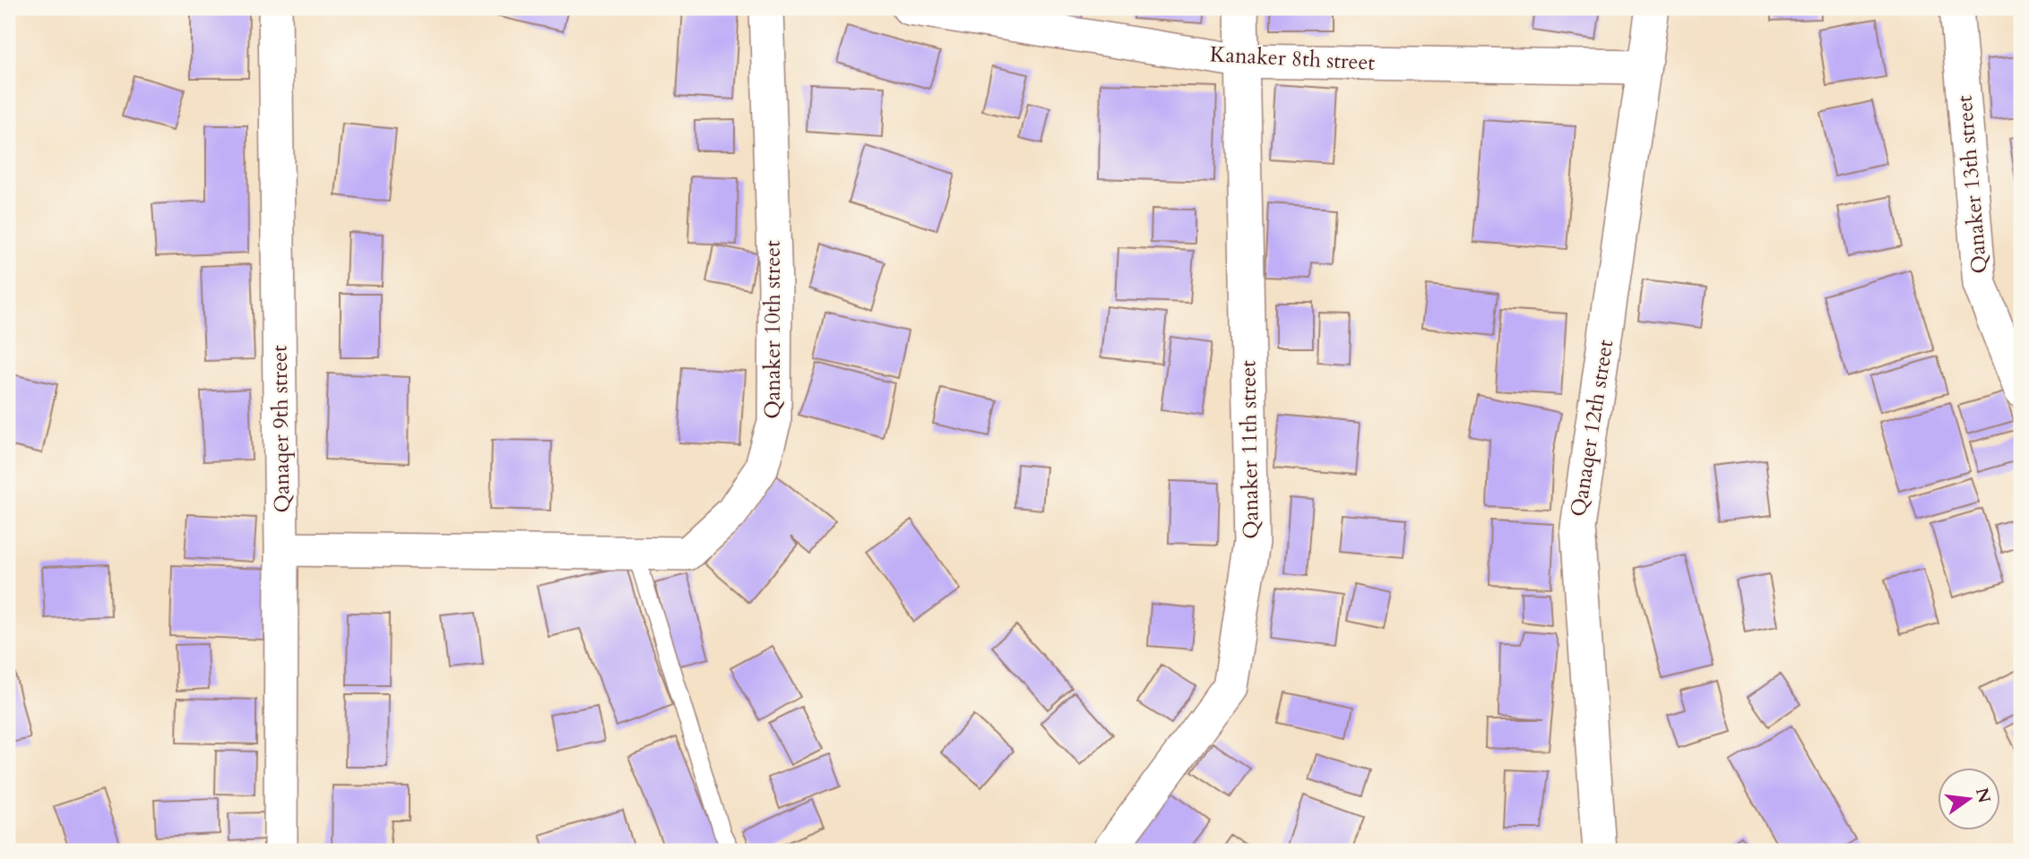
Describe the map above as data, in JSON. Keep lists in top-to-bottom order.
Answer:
{
  "streets": {
    "street": [
      "Kanaker 8th street",
      "Qanaker 13th street",
      "Qanaker 10th street",
      "Qanaqer 12th street",
      "Qanaqer 9th street",
      "Qanaker 11th street"
    ]
  },
  "crossings": [
    ["Kanaker 8th street", "Qanaqer 12th street"],
    ["Kanaker 8th street", "Qanaker 11th street"],
    ["Qanaker 10th street", "Qanaqer 9th street"]
  ],
  "north": "right"
}
